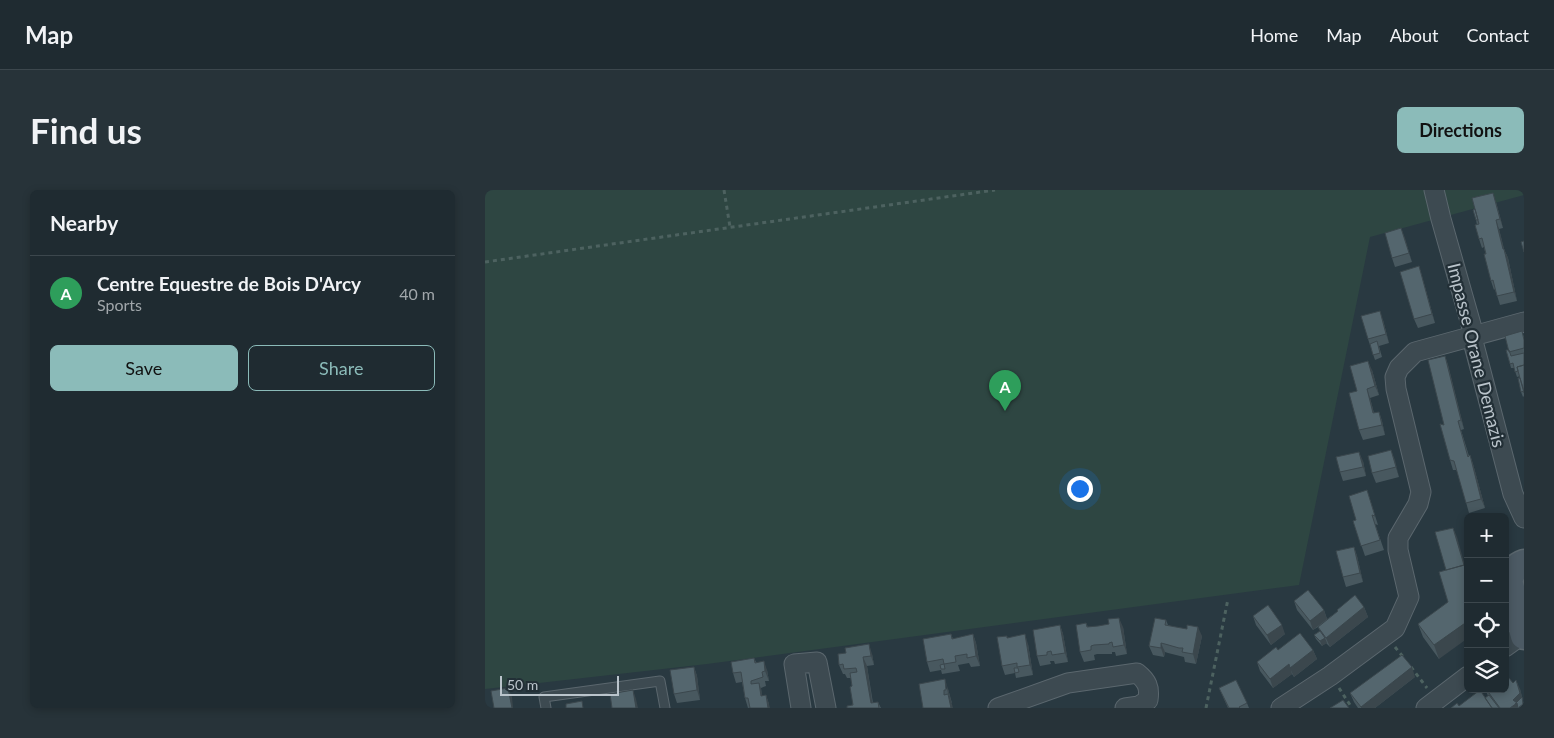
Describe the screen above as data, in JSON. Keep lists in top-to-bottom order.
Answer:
{
  "streets": {
    "street": ["Impasse Orane Demazis"]
  },
  "scale_bar": "50 m",
  "page": {
    "header": "Map",
    "nav": [
      "Home",
      "Map",
      "About",
      "Contact"
    ],
    "buttons": [
      "Directions",
      ["Save", "Share"]
    ],
    "title": "Find us",
    "heading": "Nearby",
    "list": [
      {
        "mark": "A",
        "name": "Centre Equestre de Bois D'Arcy",
        "note": "Sports",
        "value": "40 m"
      }
    ],
    "pins": "A",
    "map_buttons": ["+", "−"],
    "scale": "50 m"
  }
}
